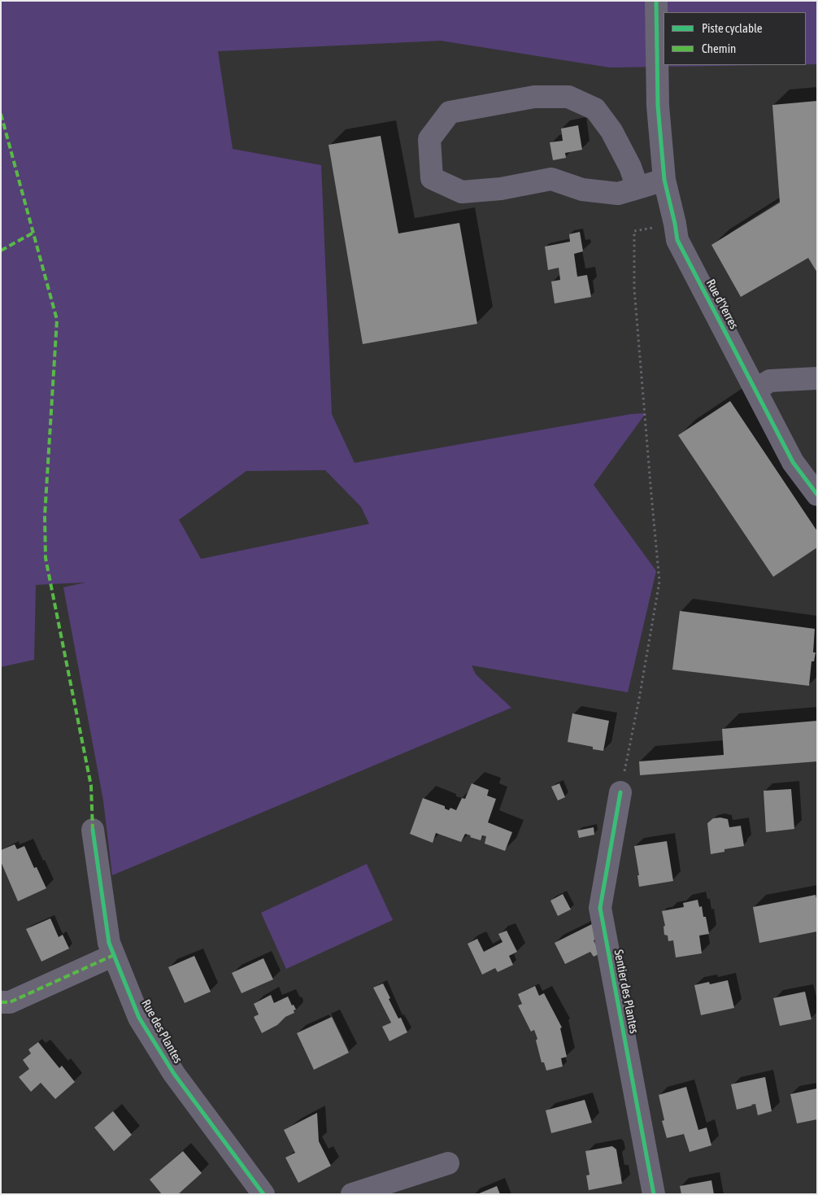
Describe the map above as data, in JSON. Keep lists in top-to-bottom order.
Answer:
{
  "streets": {
    "street": ["Rue d'Yerres", "Sentier des Plantes", "Rue des Plantes"]
  },
  "legend": ["Piste cyclable", "Chemin"]
}
